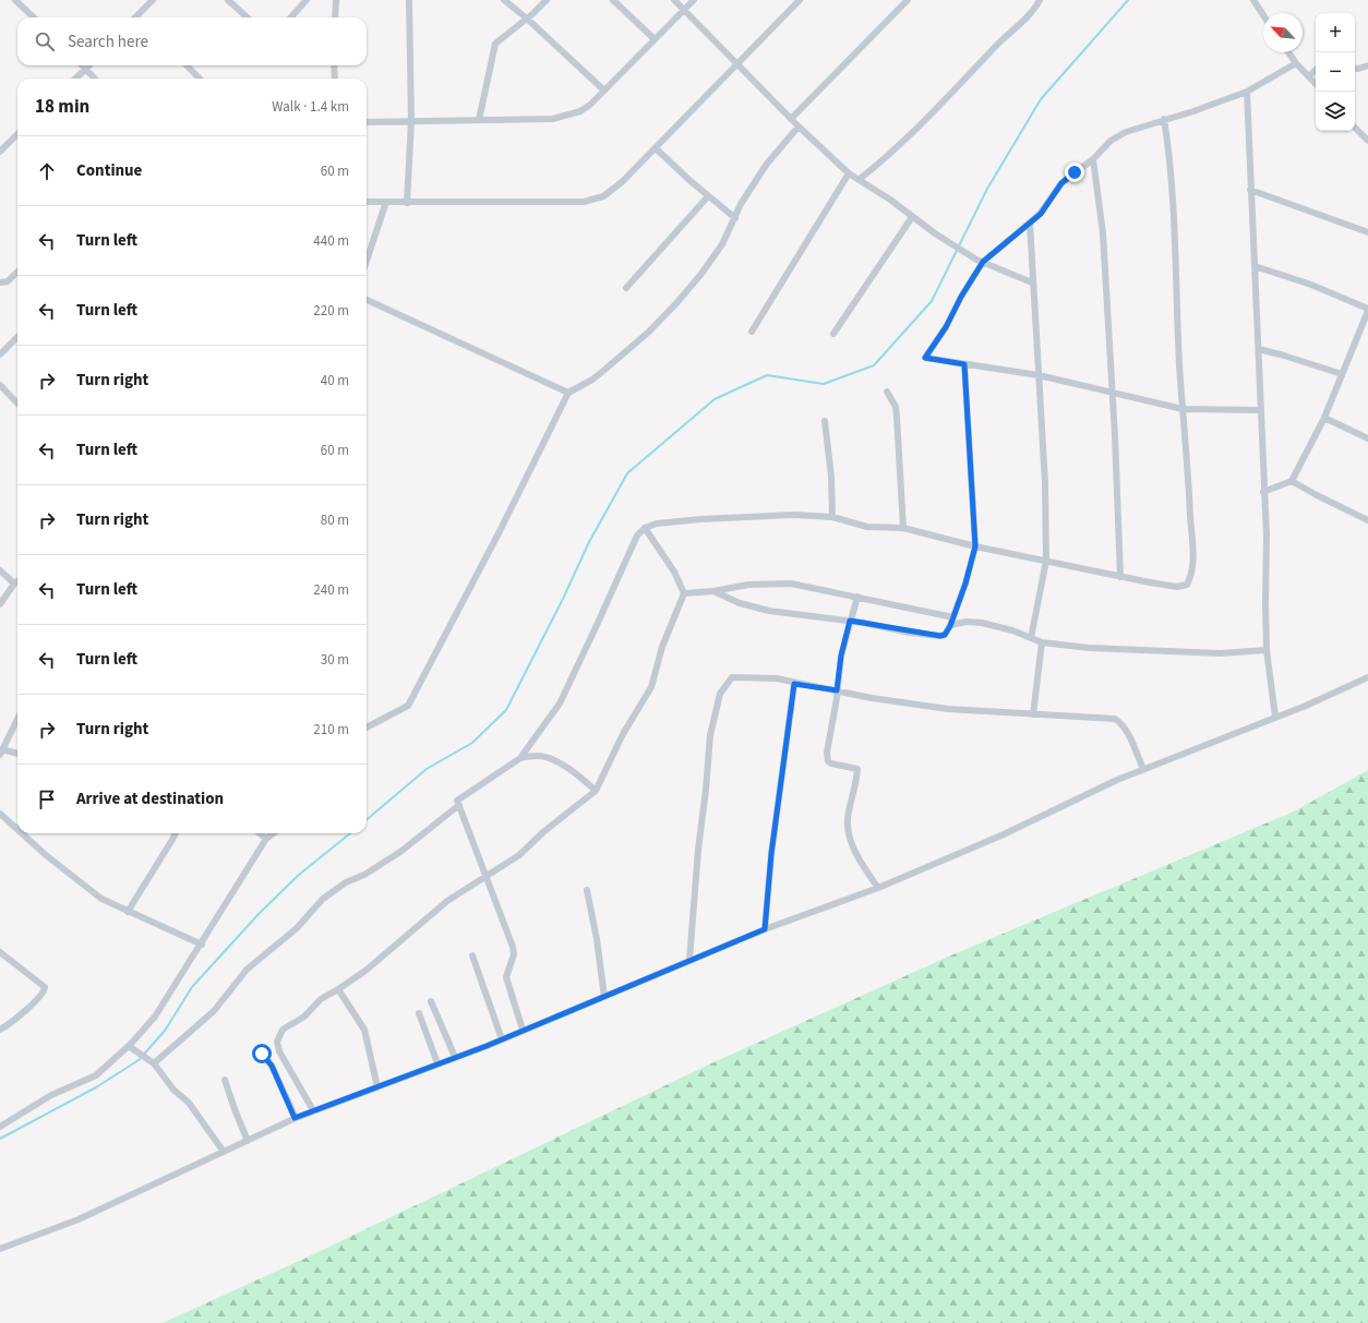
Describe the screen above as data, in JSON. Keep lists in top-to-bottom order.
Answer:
{
  "north": "top left",
  "page": {
    "map_buttons": ["+", "−"],
    "search": "Search here",
    "heading": ["18 min", "Walk · 1.4 km"],
    "list": [
      ["Continue", "60 m"],
      ["Turn left", "440 m"],
      ["Turn left", "220 m"],
      ["Turn right", "40 m"],
      ["Turn left", "60 m"],
      ["Turn right", "80 m"],
      ["Turn left", "240 m"],
      ["Turn left", "30 m"],
      ["Turn right", "210 m"],
      "Arrive at destination"
    ]
  }
}
